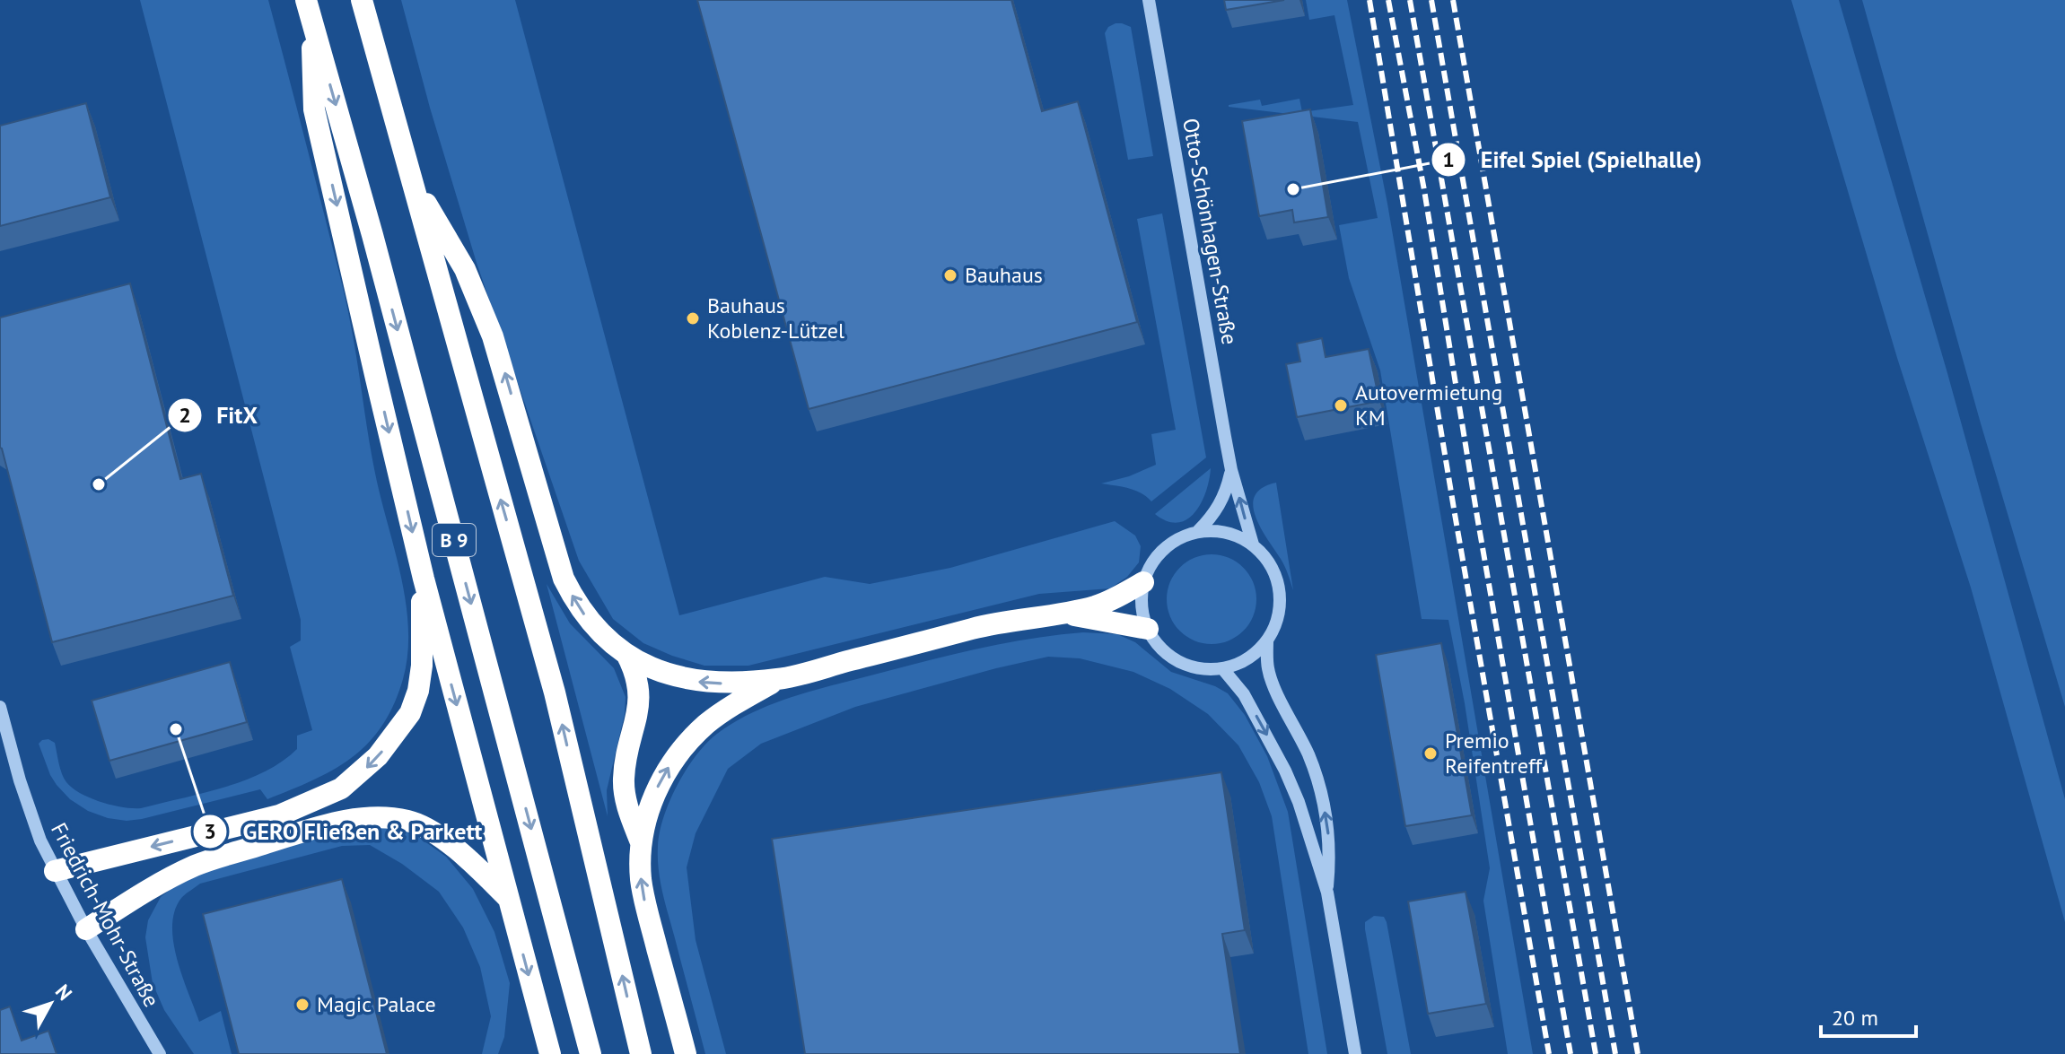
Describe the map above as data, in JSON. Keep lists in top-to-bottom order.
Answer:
{
  "streets": {
    "highway": ["B 9"],
    "street": ["Otto-Schönhagen-Straße", "Friedrich-Mohr-Straße"]
  },
  "places": [
    "Eifel Spiel (Spielhalle)",
    "Bauhaus",
    "Bauhaus Koblenz-Lützel",
    "Autovermietung KM",
    "FitX",
    "GERO Fließen & Parkett",
    "Premio Reifentreff",
    "Magic Palace"
  ],
  "scale_bar": "20 m",
  "north": "top right"
}
